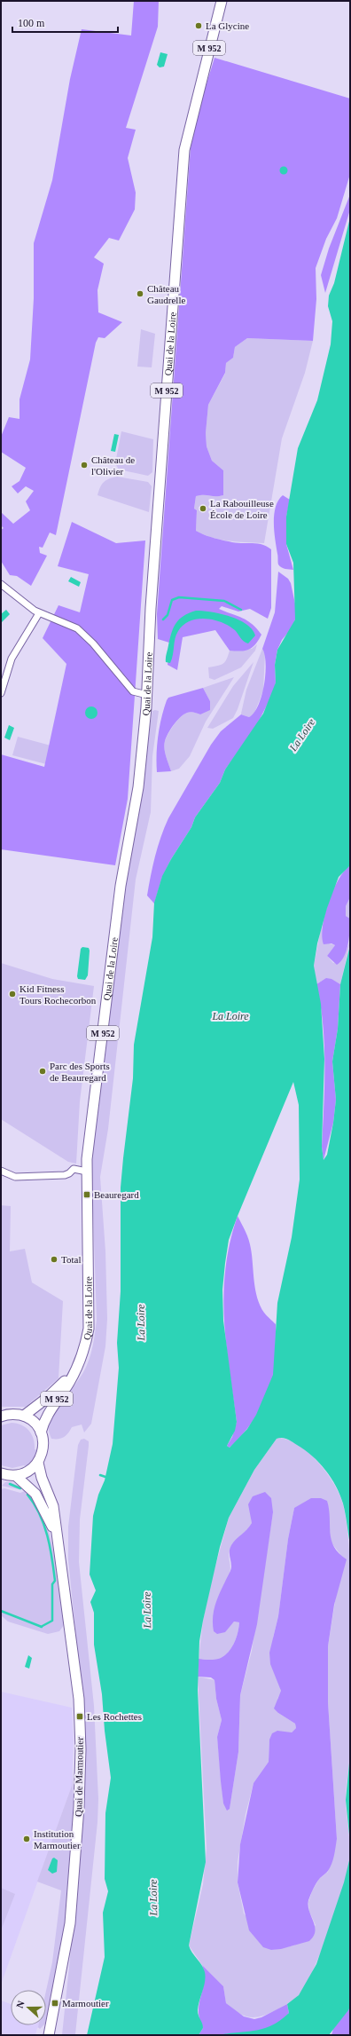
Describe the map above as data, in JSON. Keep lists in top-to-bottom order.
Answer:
{
  "streets": {
    "main road": ["M 952", "Quai de la Loire", "Quai de Marmoutier"]
  },
  "crossings": [
    ["M 952", "Quai de la Loire"]
  ],
  "water": ["La Loire"],
  "places": {
    "other": [
      "La Glycine",
      "Château Gaudrelle",
      "Château de l'Olivier",
      "La Rabouilleuse École de Loire",
      "Kid Fitness Tours Rochecorbon",
      "Parc des Sports de Beauregard",
      "Total",
      "Institution Marmoutier"
    ],
    "transit": ["Beauregard", "Les Rochettes", "Marmoutier"]
  },
  "scale_bar": "100 m",
  "north": "left"
}
